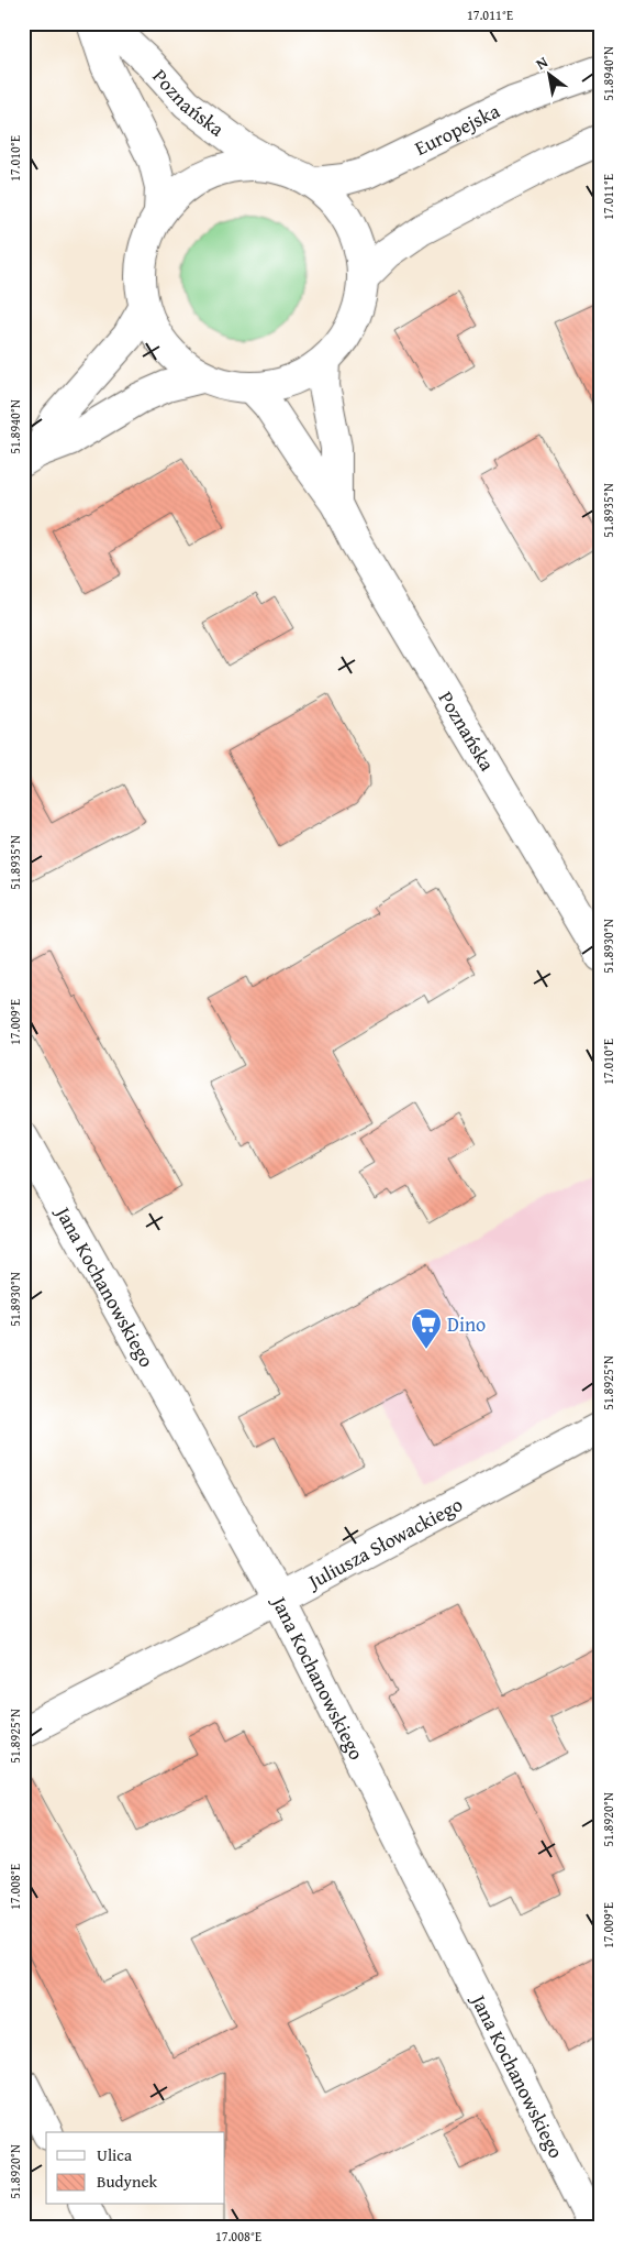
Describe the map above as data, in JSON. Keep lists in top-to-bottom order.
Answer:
{
  "streets": {
    "street": [
      "Poznańska",
      "Europejska",
      "Jana Kochanowskiego",
      "Juliusza Słowackiego"
    ]
  },
  "crossings": [
    ["Jana Kochanowskiego", "Juliusza Słowackiego"]
  ],
  "places": {
    "supermarket": ["Dino"]
  },
  "legend": ["Ulica", "Budynek"],
  "north": "top left",
  "coordinates": [
    "17.011°E",
    "51.8940°N",
    "17.010°E",
    "51.8935°N",
    "51.8930°N",
    "17.009°E",
    "51.8925°N",
    "51.8920°N",
    "17.008°E"
  ]
}
